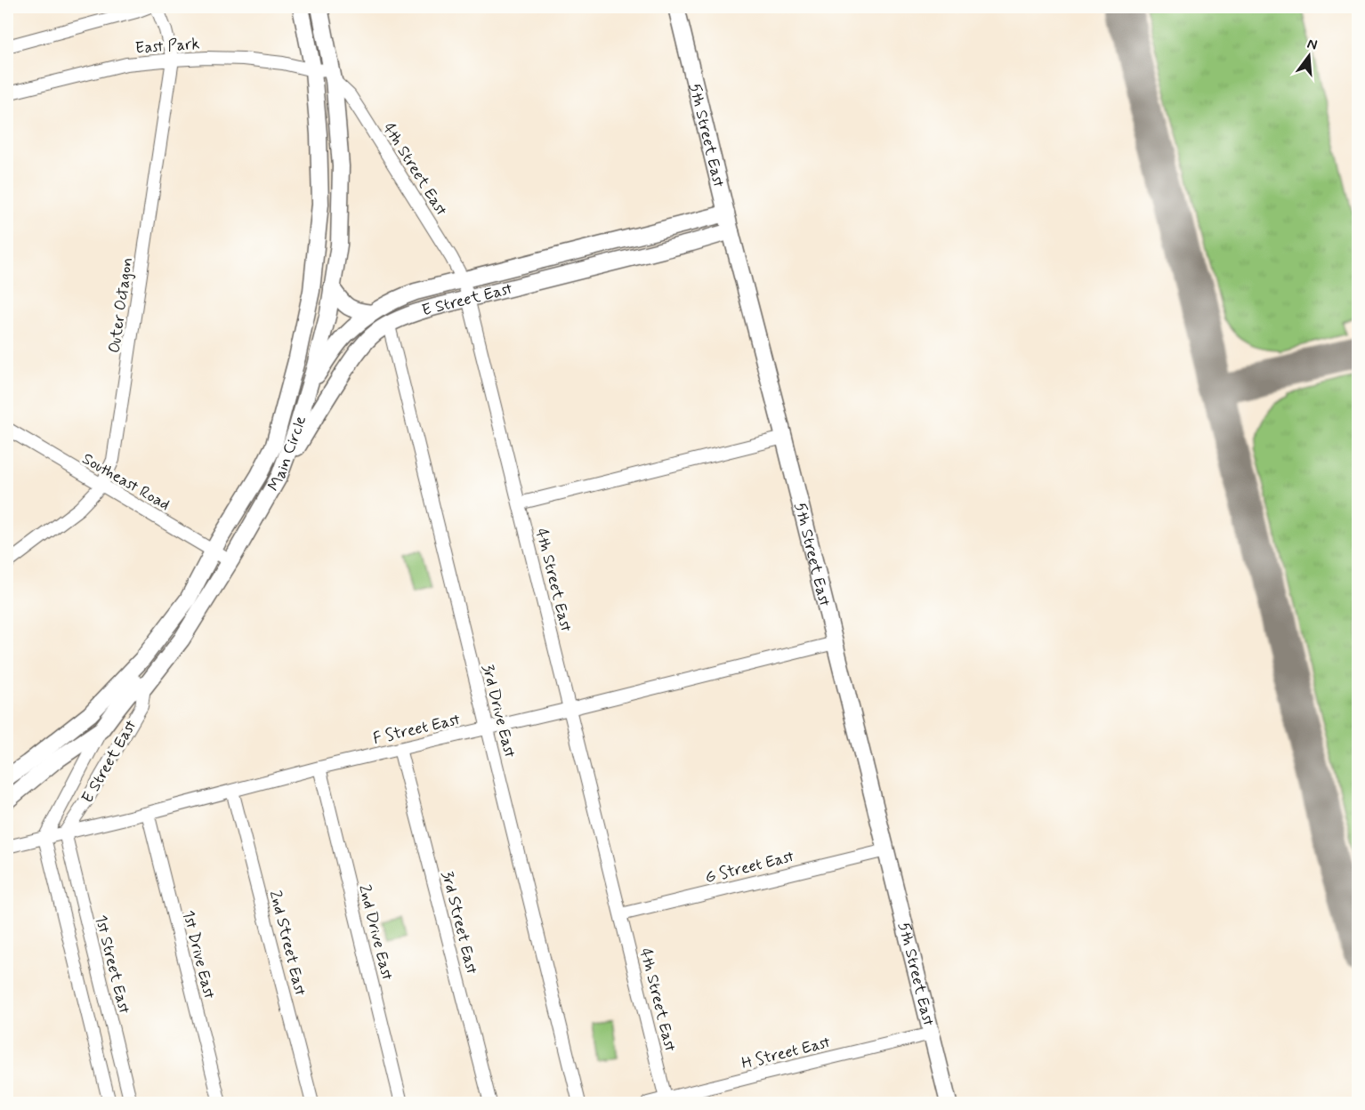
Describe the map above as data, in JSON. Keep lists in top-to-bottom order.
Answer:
{
  "streets": {
    "street": [
      "East Park",
      "5th Street East",
      "4th Street East",
      "E Street East",
      "Outer Octagon",
      "Main Circle",
      "Southeast Road",
      "3rd Drive East",
      "F Street East",
      "G Street East",
      "3rd Street East",
      "2nd Drive East",
      "2nd Street East",
      "1st Drive East",
      "1st Street East",
      "H Street East"
    ]
  },
  "crossings": [
    ["East Park", "Outer Octagon"],
    ["East Park", "Main Circle"],
    ["5th Street East", "E Street East"],
    ["5th Street East", "F Street East"],
    ["5th Street East", "G Street East"],
    ["5th Street East", "H Street East"],
    ["4th Street East", "E Street East"],
    ["4th Street East", "Main Circle"],
    ["4th Street East", "F Street East"],
    ["4th Street East", "G Street East"],
    ["4th Street East", "H Street East"],
    ["E Street East", "Main Circle"],
    ["E Street East", "3rd Drive East"],
    ["E Street East", "F Street East"],
    ["E Street East", "1st Street East"],
    ["Outer Octagon", "Southeast Road"],
    ["Main Circle", "Southeast Road"],
    ["3rd Drive East", "F Street East"],
    ["F Street East", "3rd Street East"],
    ["F Street East", "2nd Drive East"],
    ["F Street East", "2nd Street East"],
    ["F Street East", "1st Drive East"],
    ["F Street East", "1st Street East"]
  ],
  "north": "top"
}
